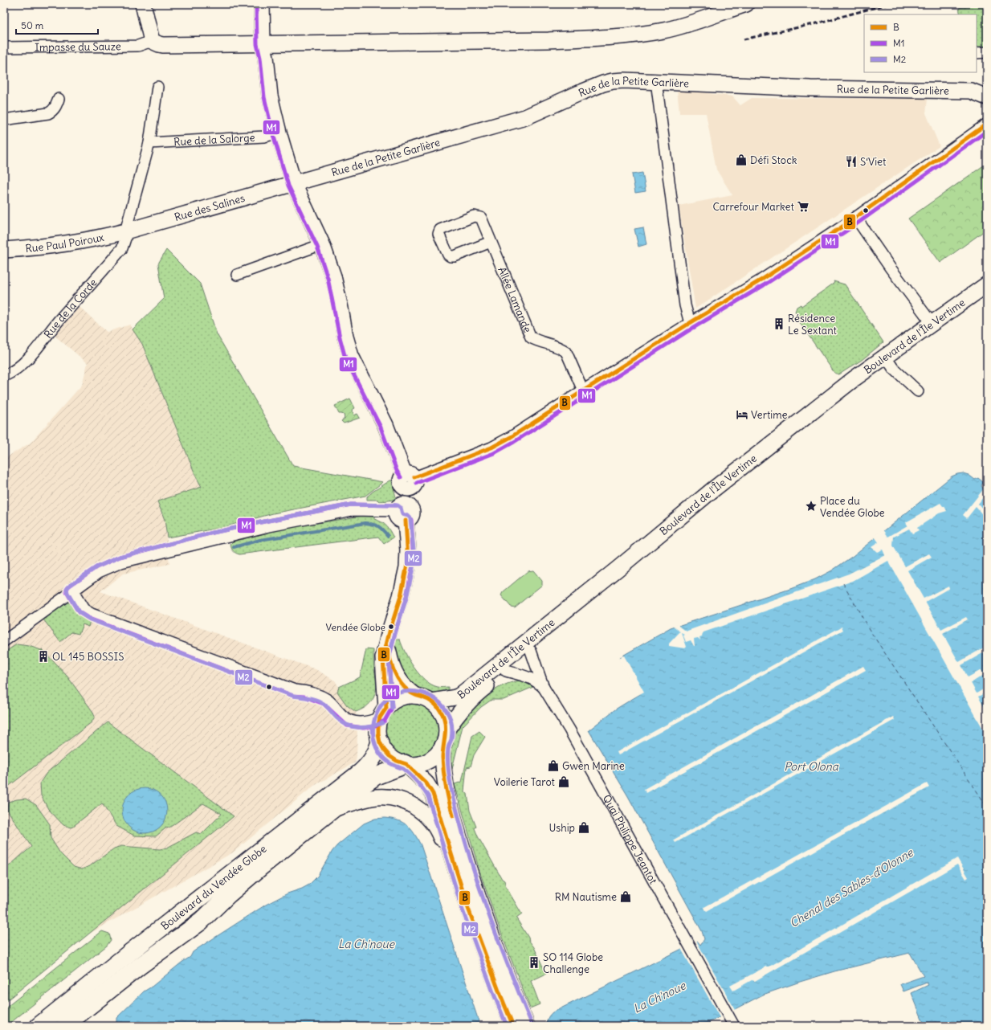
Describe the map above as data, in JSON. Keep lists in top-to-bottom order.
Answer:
{
  "streets": {
    "main road": ["Boulevard du Vendée Globe"],
    "street": [
      "Impasse du Sauze",
      "Rue de la Petite Garlière",
      "Rue de la Salorge",
      "Rue des Salines",
      "Rue Paul Poiroux",
      "Allée Lamande",
      "Rue de la Corde",
      "Boulevard de l'Île Vertime",
      "Quai Philippe Jeantot"
    ]
  },
  "crossings": [
    ["Rue de la Petite Garlière", "Rue des Salines"],
    ["Rue des Salines", "Rue Paul Poiroux"],
    ["Rue des Salines", "Rue de la Corde"],
    ["Rue Paul Poiroux", "Rue de la Corde"],
    ["Boulevard de l'Île Vertime", "Quai Philippe Jeantot"],
    ["Boulevard de l'Île Vertime", "Boulevard du Vendée Globe"]
  ],
  "water": ["Port Olona", "Chenal des Sables-d'Olonne", "La Ch'noue"],
  "places": {
    "shop": [
      "Défi Stock",
      "Gwen Marine",
      "Voilerie Tarot",
      "Uship",
      "RM Nautisme"
    ],
    "restaurant": ["S‘Viet"],
    "supermarket": ["Carrefour Market"],
    "building": ["Résidence Le Sextant", "OL 145 BOSSIS", "SO 114 Globe Challenge"],
    "hotel": ["Vertime"],
    "place": ["Place du Vendée Globe"],
    "other": ["Vendée Globe"]
  },
  "lines": ["transit line M1", "transit line B", "transit line M2"],
  "legend": ["B", "M1", "M2"],
  "scale_bar": "50 m"
}
